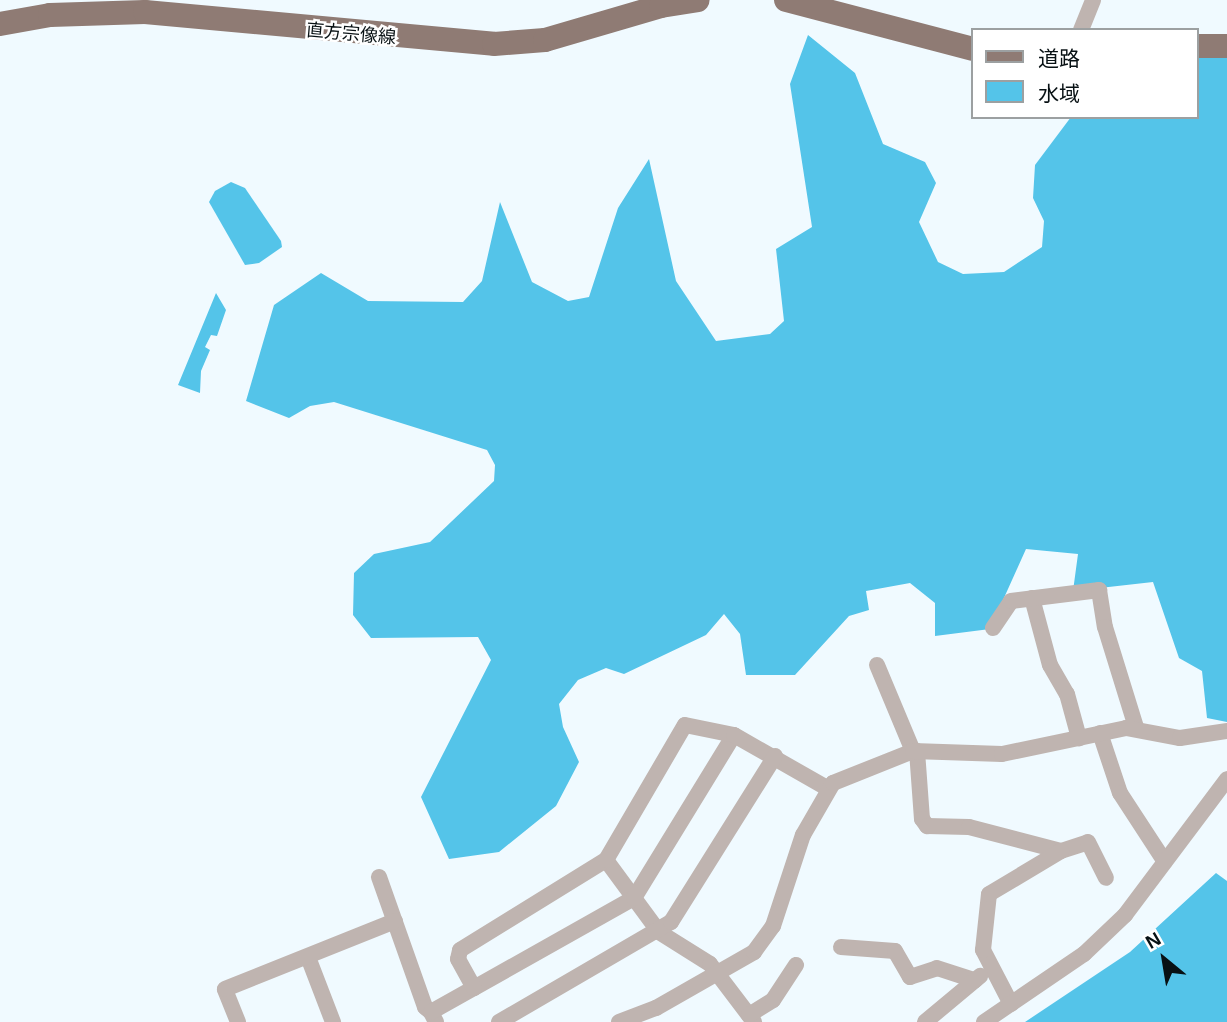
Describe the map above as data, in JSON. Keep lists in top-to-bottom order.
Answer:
{
  "streets": {
    "main road": ["直方宗像線"]
  },
  "legend": ["道路", "水域"],
  "north": "top left"
}
